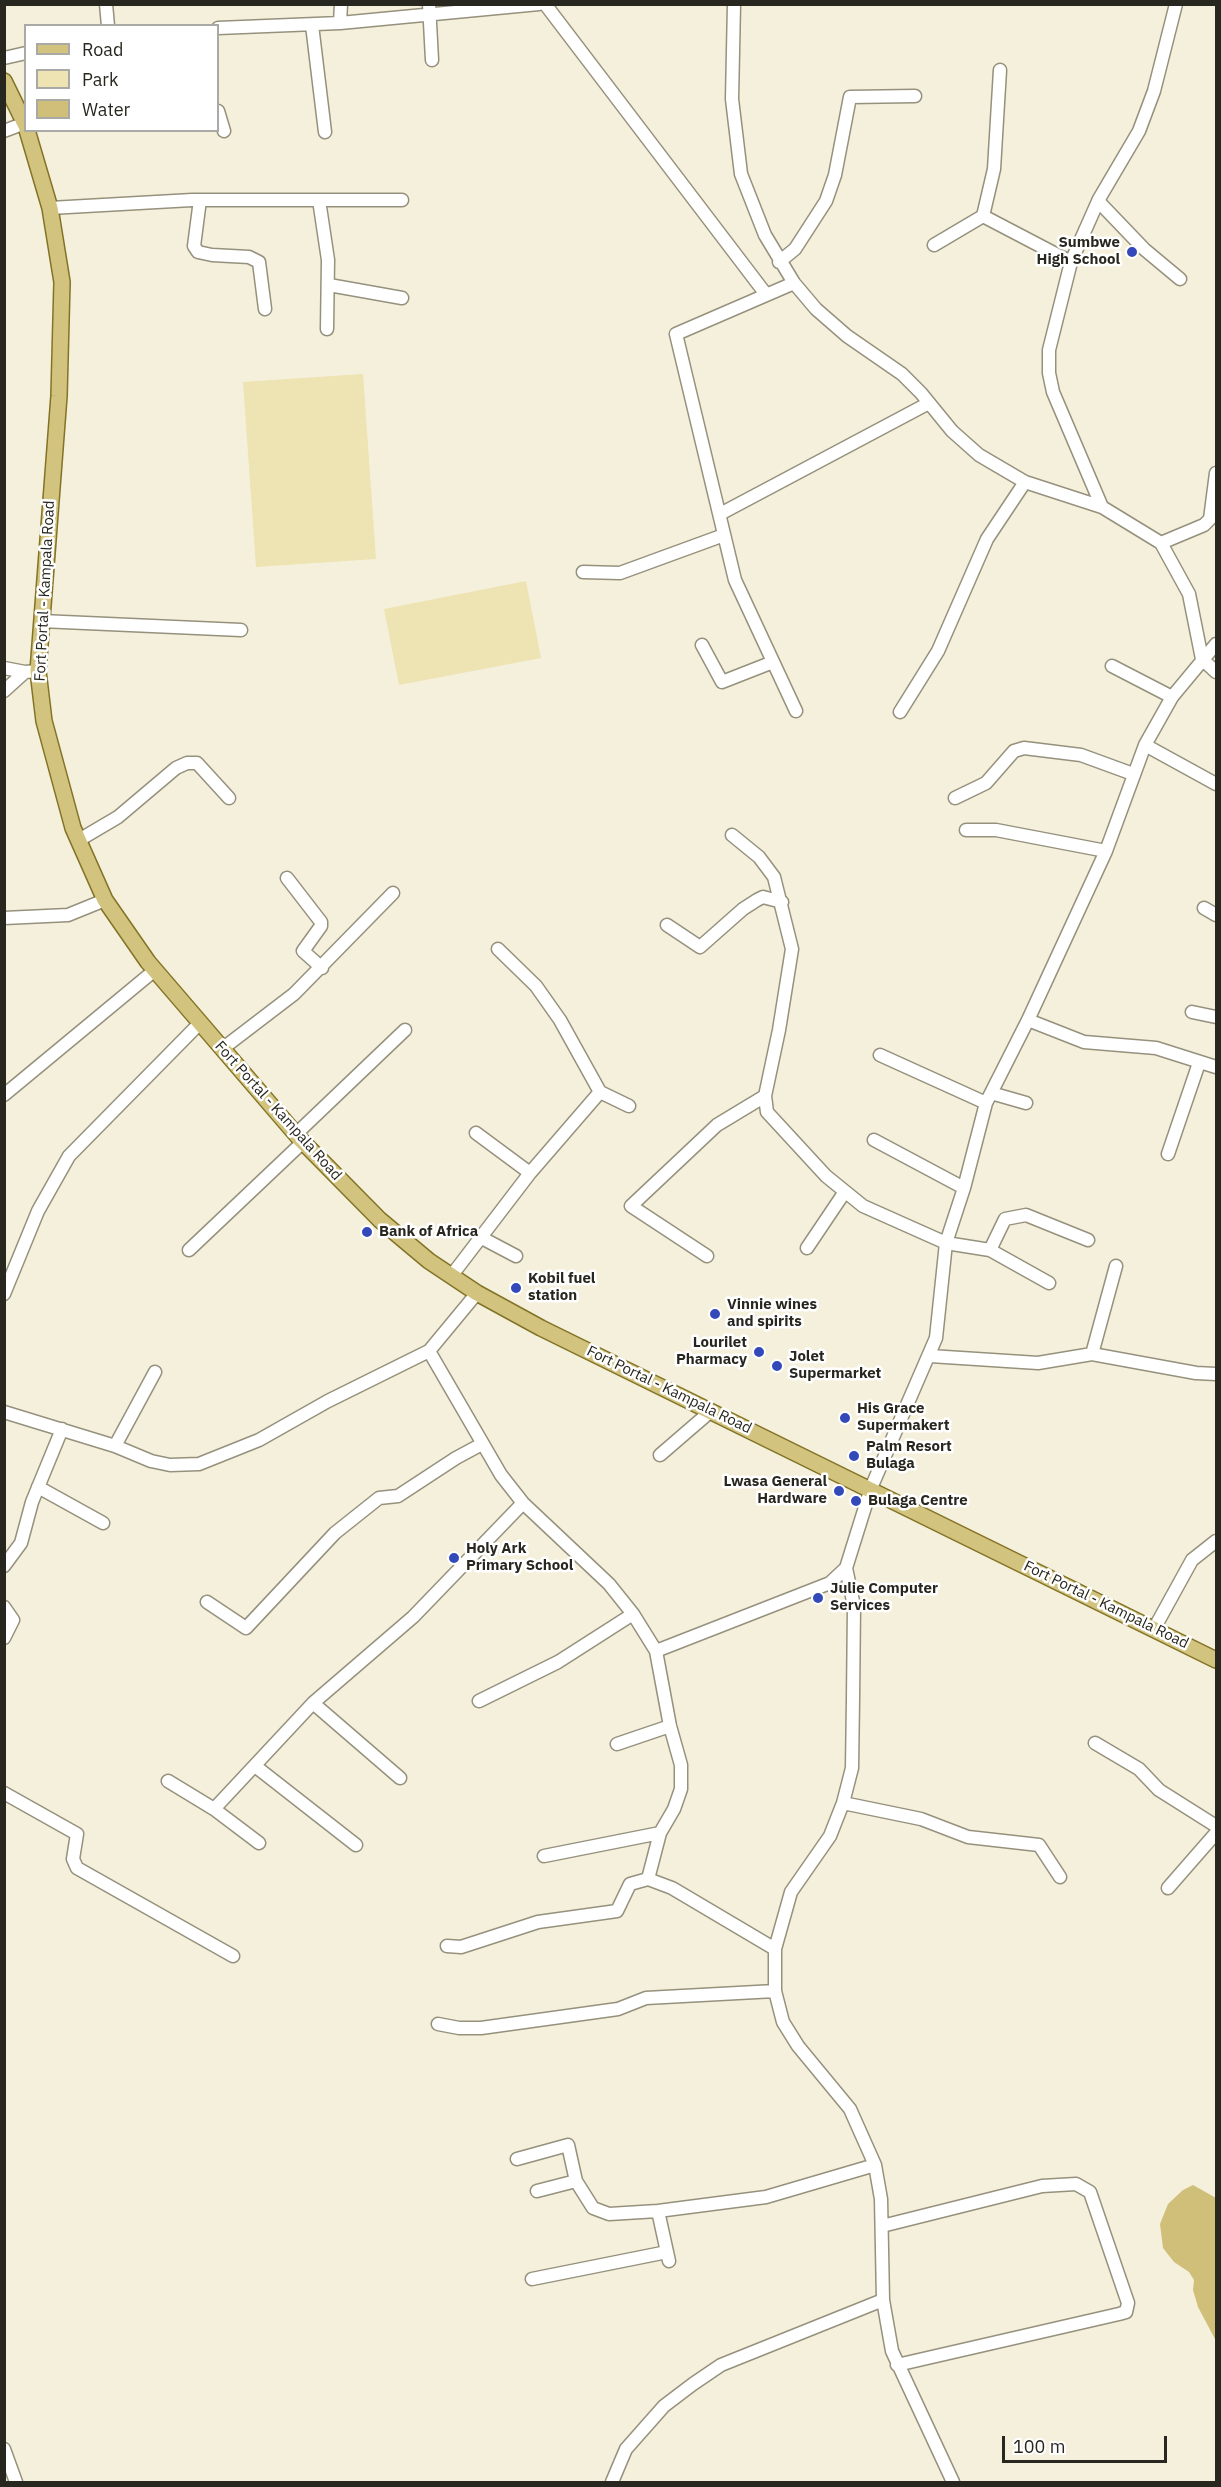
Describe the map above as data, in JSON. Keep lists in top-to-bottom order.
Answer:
{
  "streets": {
    "main road": ["Fort Portal - Kampala Road"]
  },
  "places": [
    "Sumbwe High School",
    "Bank of Africa",
    "Kobil fuel station",
    "Vinnie wines and spirits",
    "Lourilet Pharmacy",
    "Jolet Supermarket",
    "His Grace Supermakert",
    "Palm Resort Bulaga",
    "Lwasa General Hardware",
    "Bulaga Centre",
    "Holy Ark Primary School",
    "Julie Computer Services"
  ],
  "legend": ["Road", "Park", "Water"],
  "scale_bar": "100 m"
}
